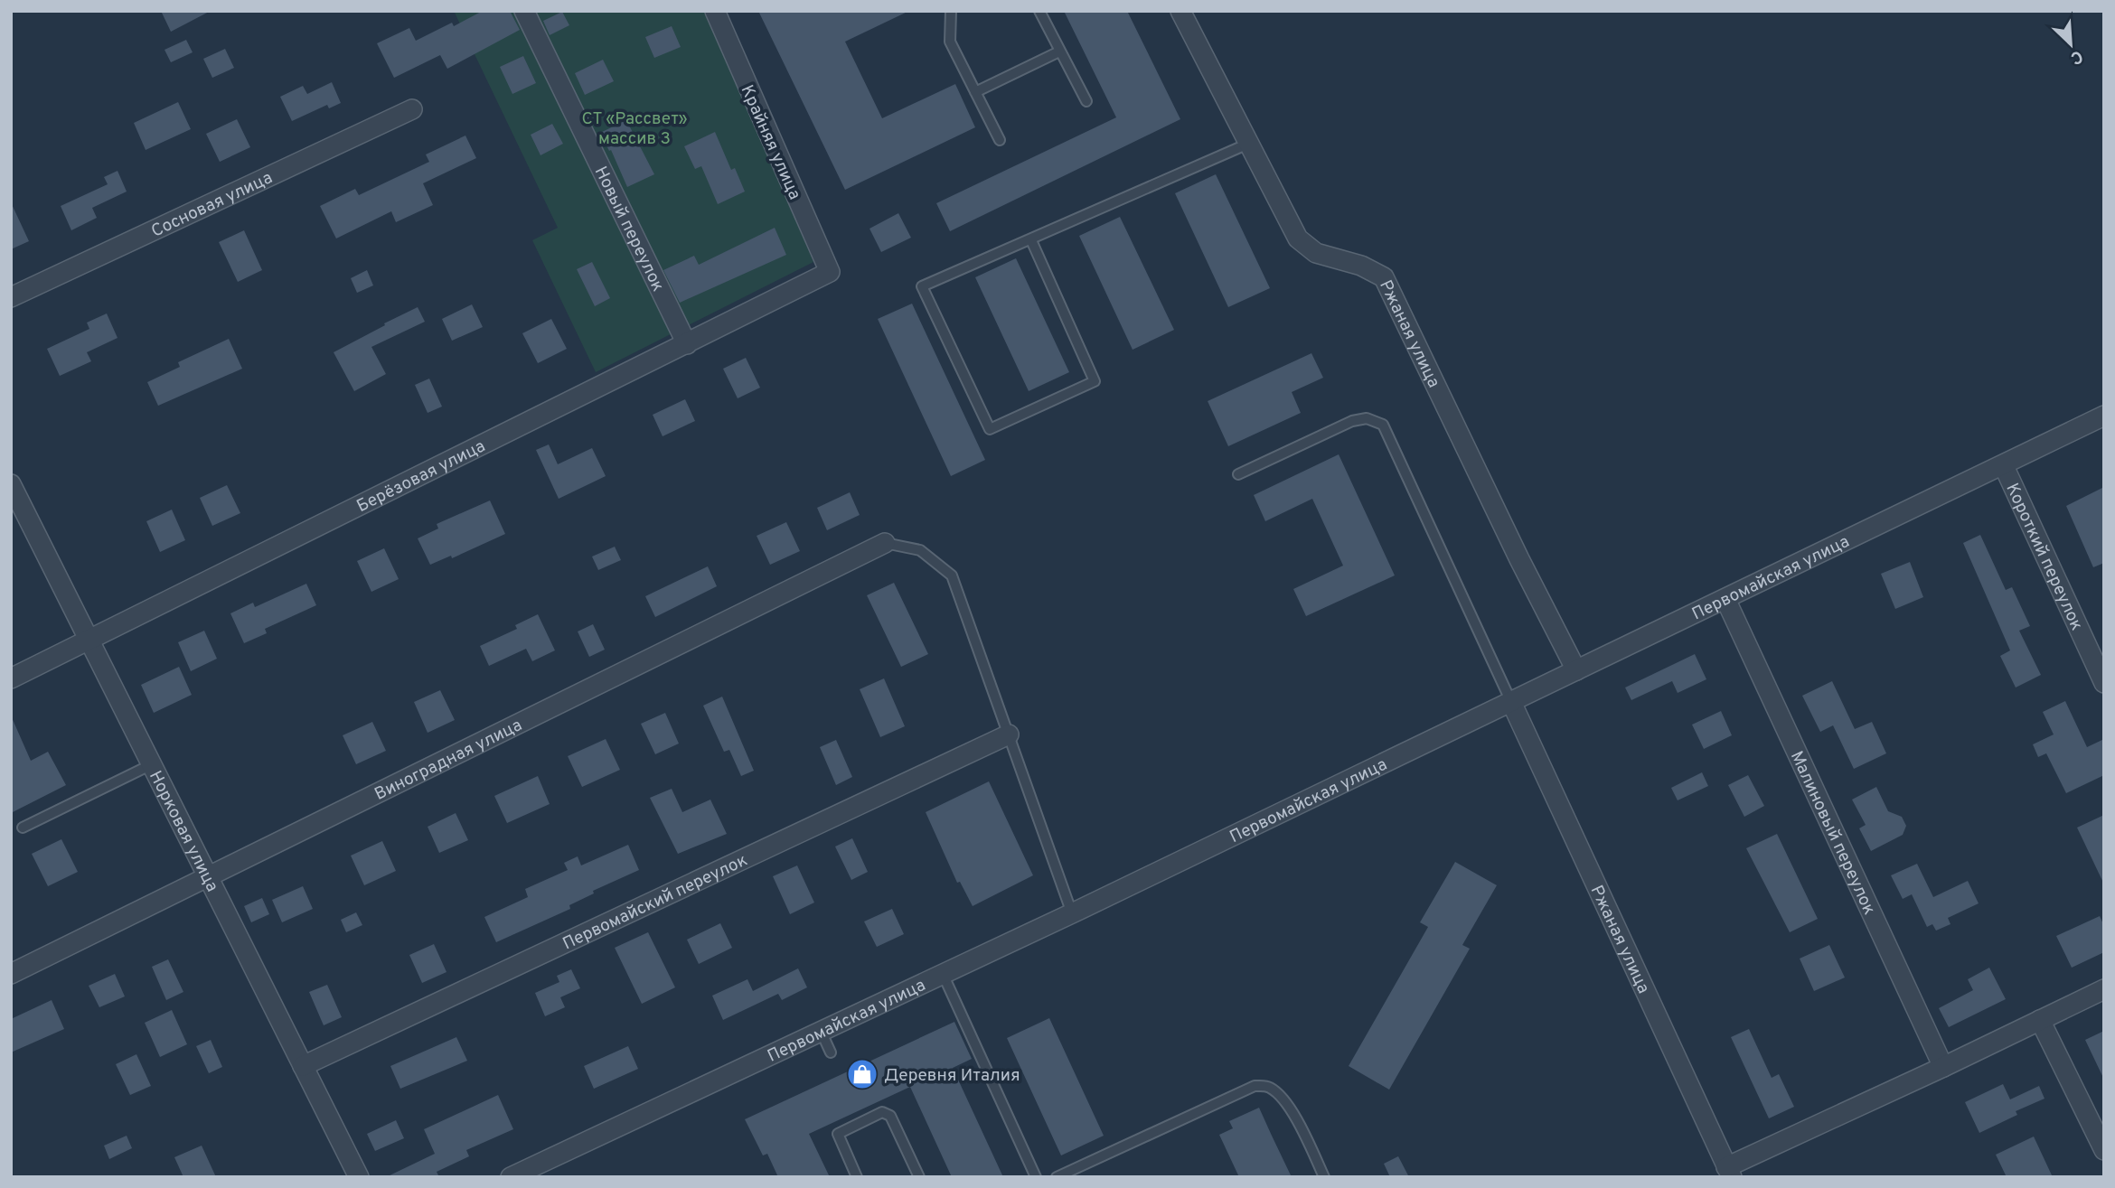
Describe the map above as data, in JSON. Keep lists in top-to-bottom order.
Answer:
{
  "streets": {
    "street": [
      "Крайняя улица",
      "Сосновая улица",
      "Новый переулок",
      "Ржаная улица",
      "Берёзовая улица",
      "Короткий переулок",
      "Первомайская улица",
      "Виноградная улица",
      "Норковая улица",
      "Малиновый переулок",
      "Первомайский переулок"
    ]
  },
  "crossings": [
    ["Крайняя улица", "Берёзовая улица"],
    ["Новый переулок", "Берёзовая улица"],
    ["Ржаная улица", "Первомайская улица"],
    ["Берёзовая улица", "Норковая улица"],
    ["Короткий переулок", "Первомайская улица"],
    ["Первомайская улица", "Малиновый переулок"],
    ["Виноградная улица", "Норковая улица"],
    ["Норковая улица", "Первомайский переулок"]
  ],
  "parks": ["СТ «Рассвет» массив 3"],
  "places": {
    "shop": ["Деревня Италия"]
  },
  "north": "bottom right"
}
